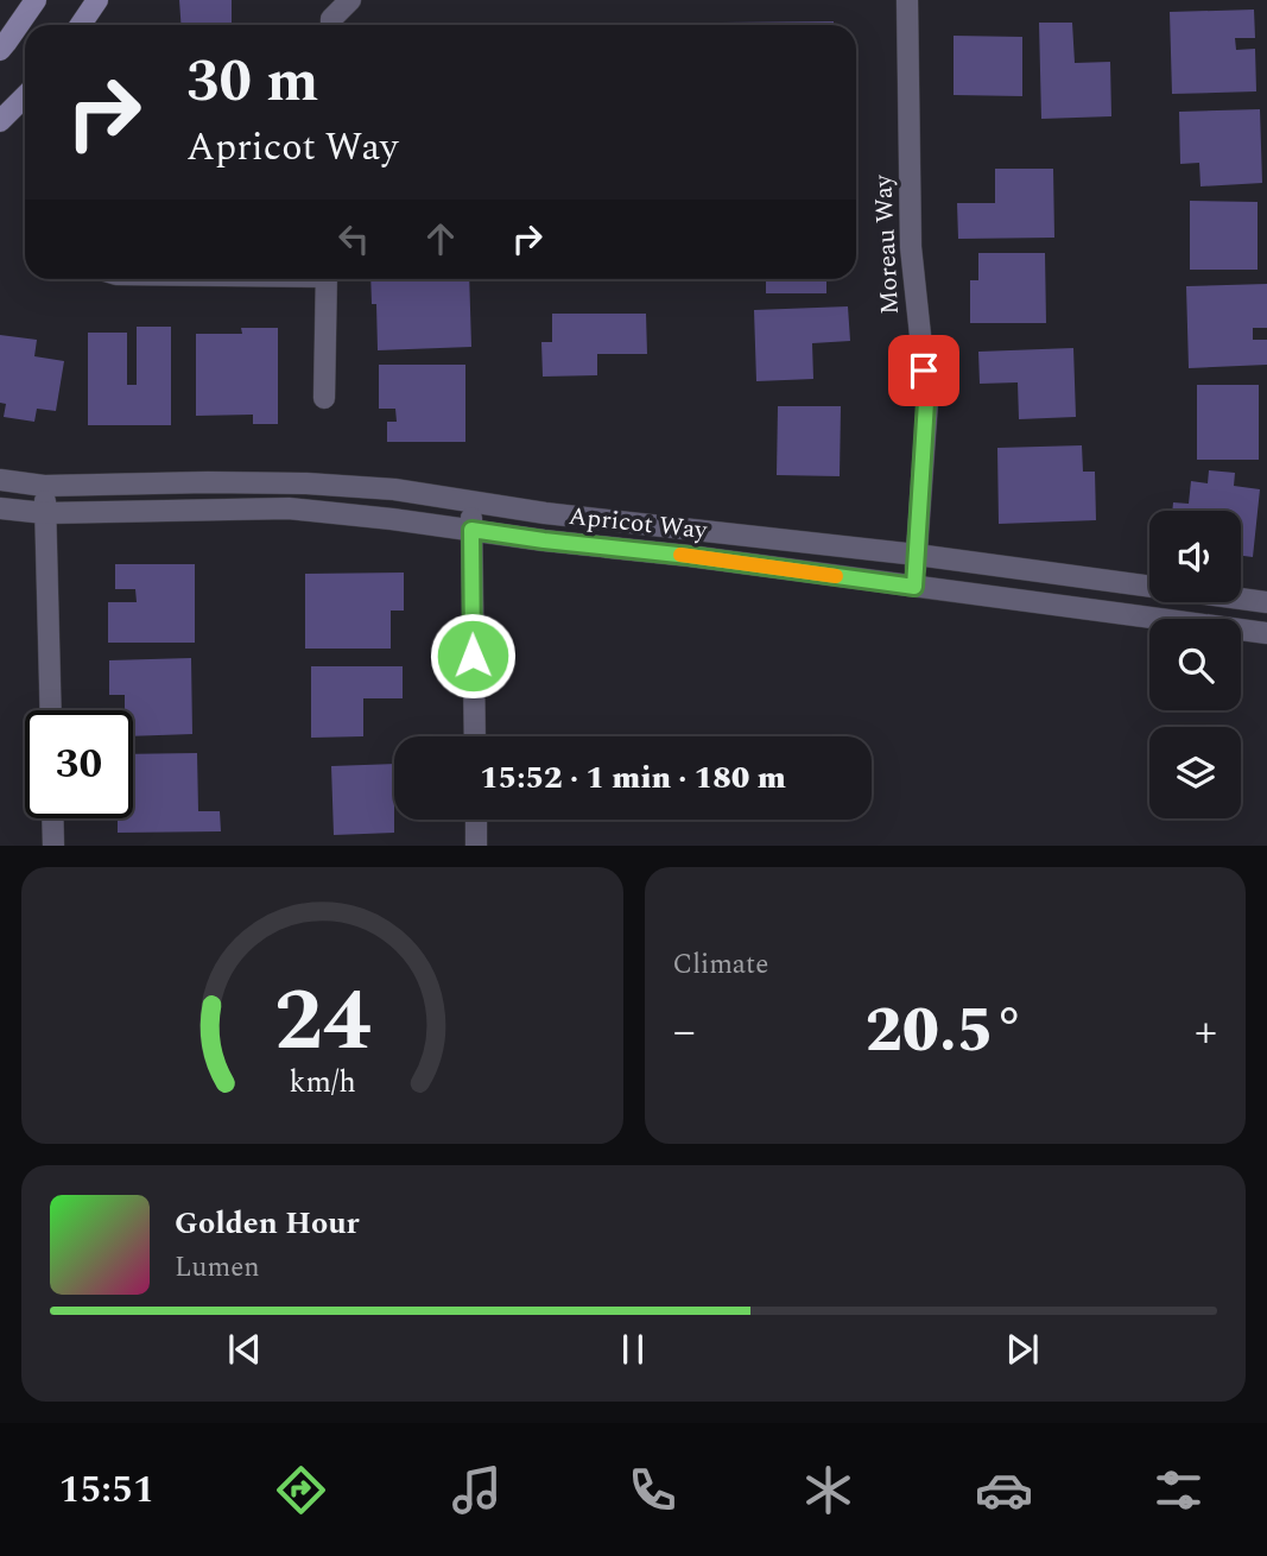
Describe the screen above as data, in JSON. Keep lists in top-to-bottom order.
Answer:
{
  "streets": {
    "street": ["Moreau Way", "Apricot Way"]
  },
  "crossings": [
    ["Moreau Way", "Apricot Way"]
  ],
  "page": {
    "turn": ["30 m", "Apricot Way"],
    "limit": "30",
    "trip": "15:52 · 1 min · 180 m",
    "tile": "Climate",
    "heat": ["−", "20.5°", "+"],
    "song": ["Golden Hour", "Lumen"],
    "tabs": "15:51",
    "gauge": ["24", "km/h"]
  }
}
